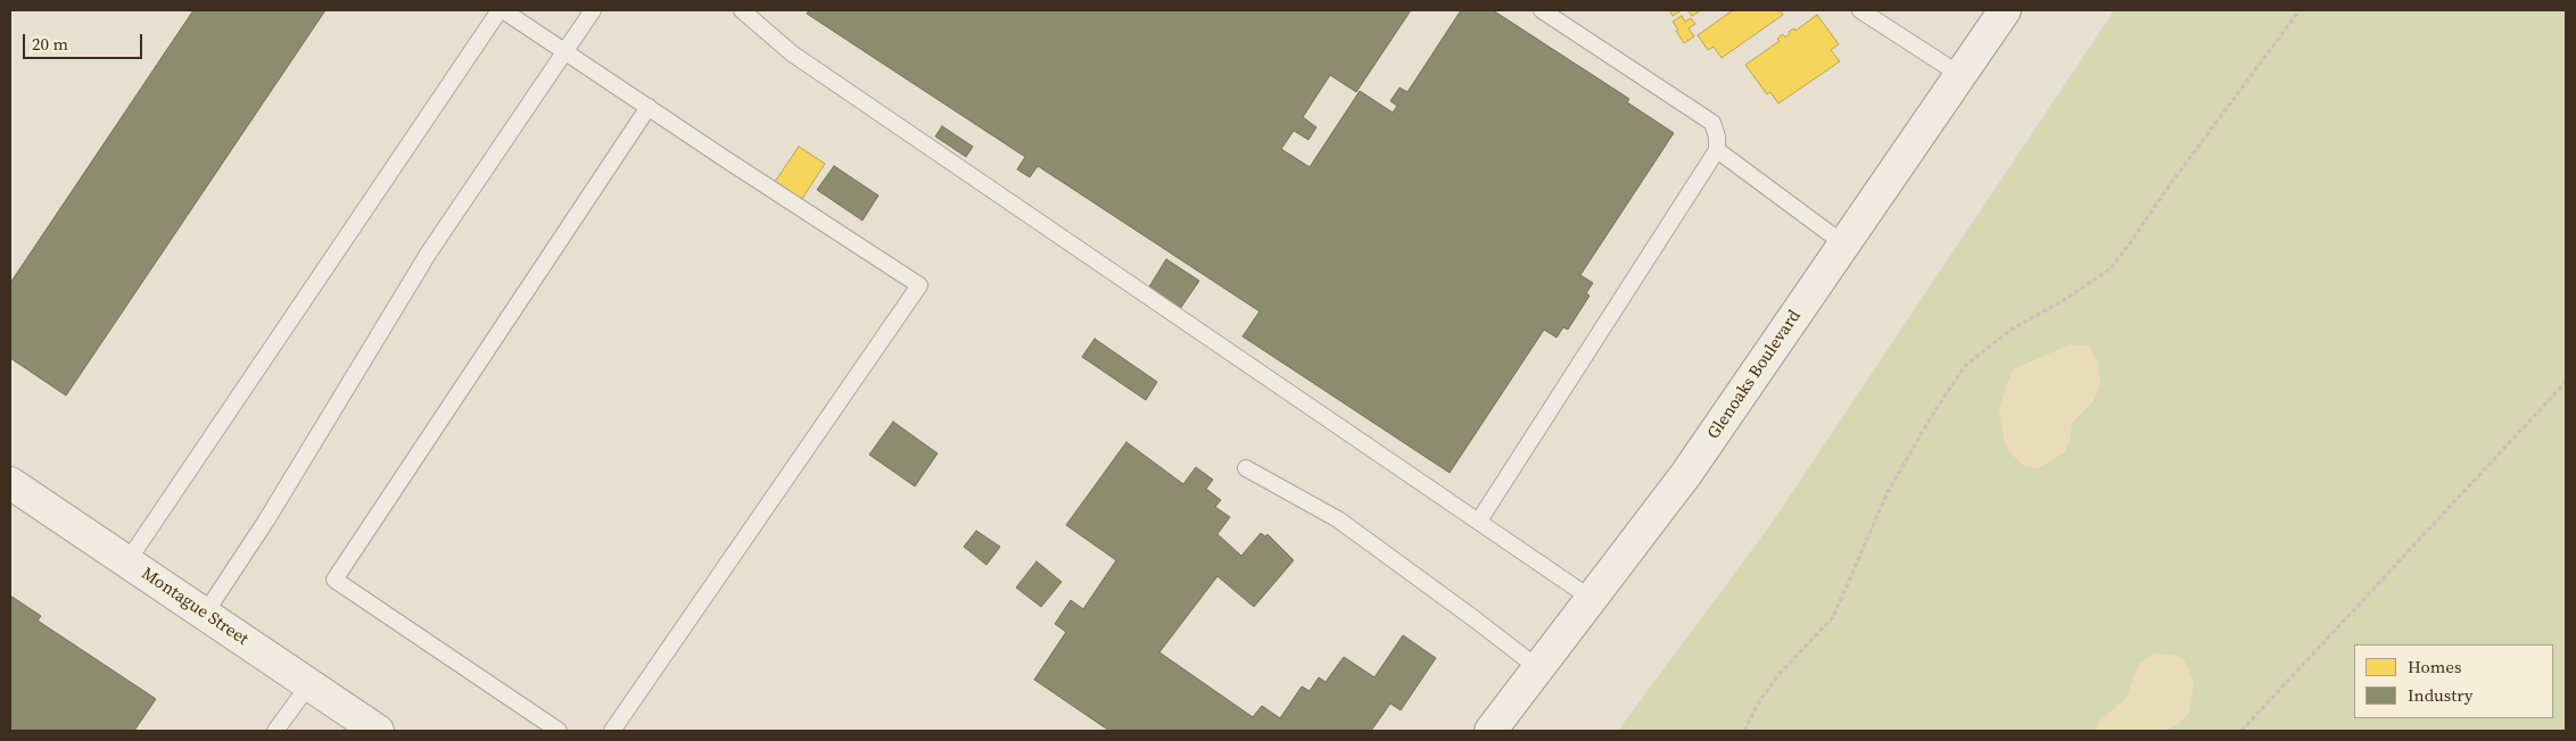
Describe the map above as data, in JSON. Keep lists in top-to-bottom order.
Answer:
{
  "streets": {
    "main road": ["Glenoaks Boulevard", "Montague Street"]
  },
  "legend": ["Homes", "Industry"],
  "scale_bar": "20 m"
}
